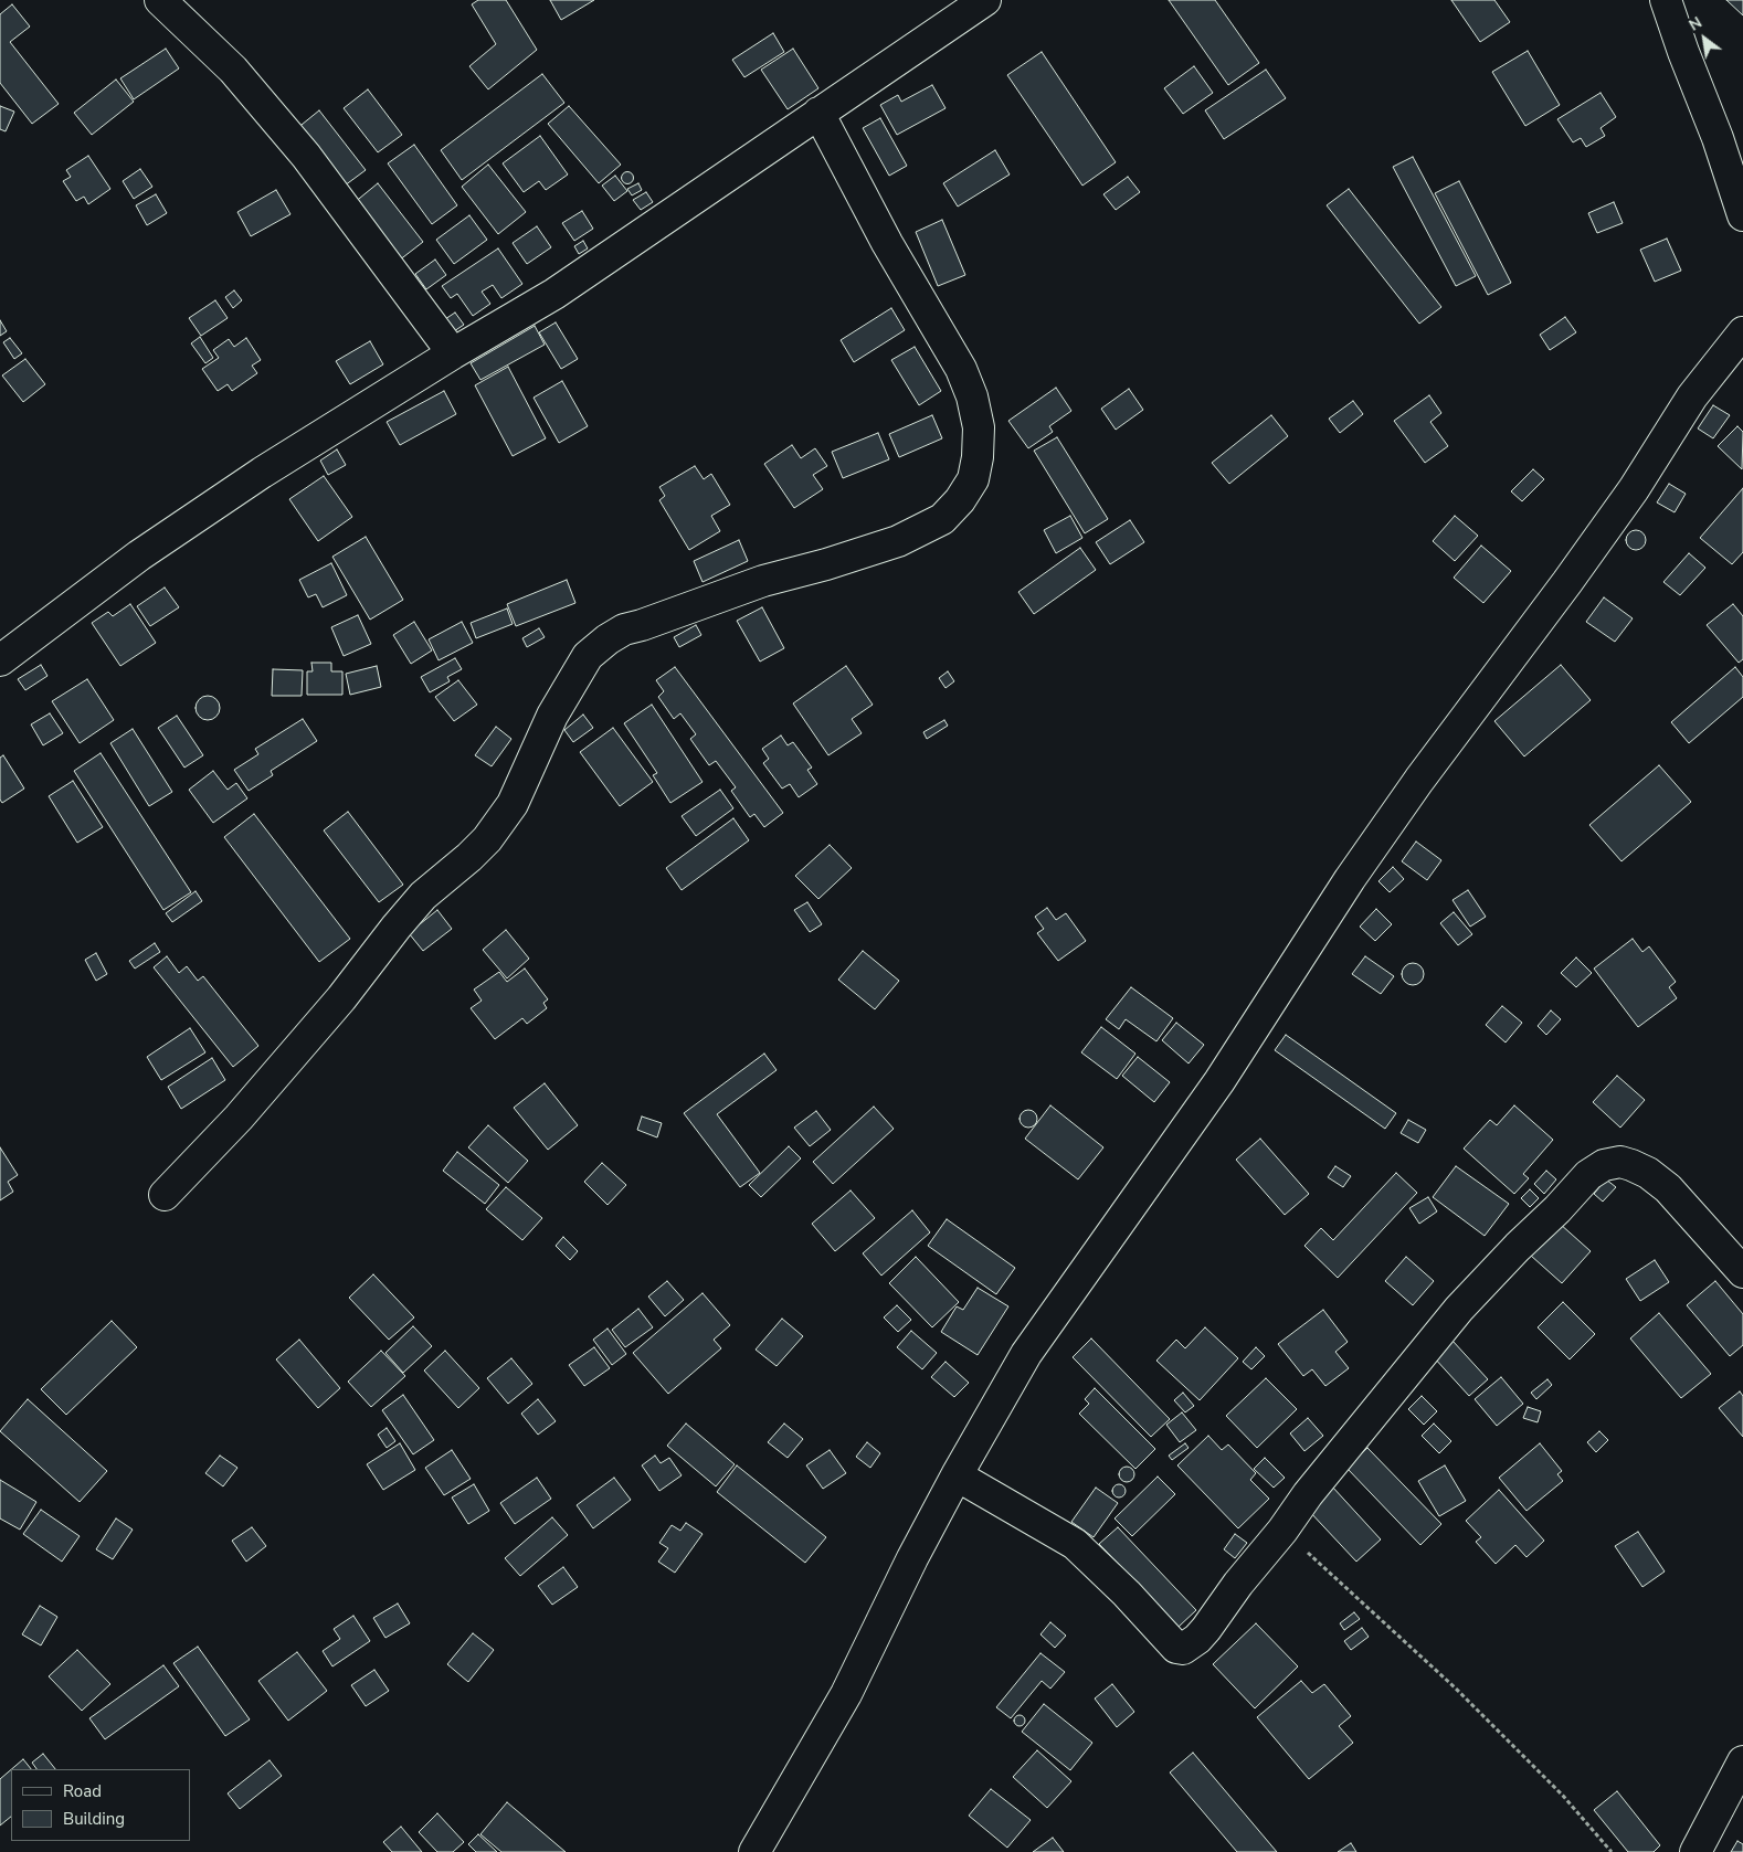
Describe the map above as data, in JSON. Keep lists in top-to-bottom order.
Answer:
{
  "legend": ["Road", "Building"],
  "north": "top left"
}
